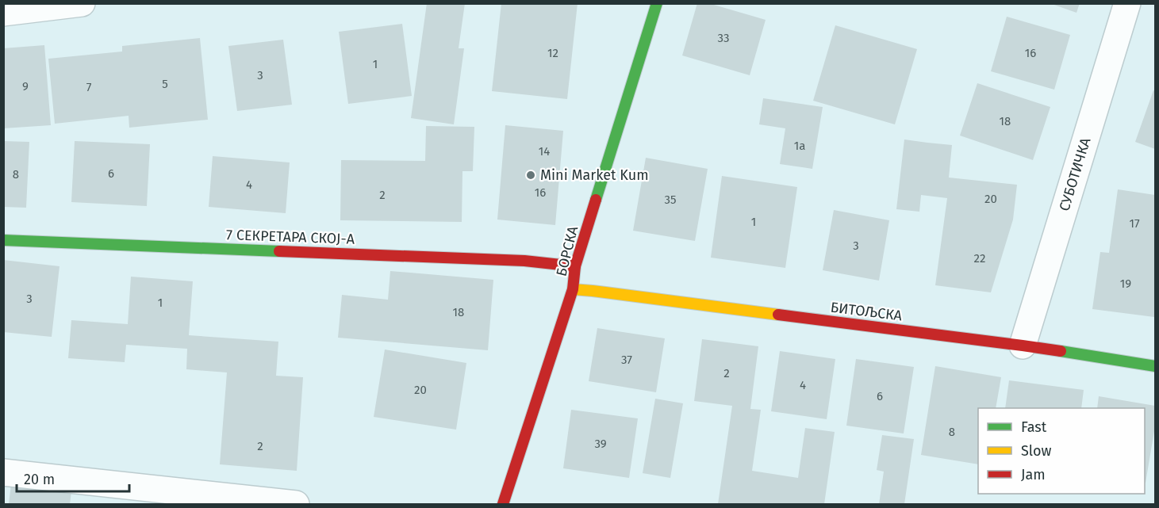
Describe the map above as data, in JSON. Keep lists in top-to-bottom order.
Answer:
{
  "streets": {
    "street": [
      "СУБОТИЧКА",
      "7 СЕКРЕТАРА СКОЈ-А",
      "БОРСКА",
      "БИТОЉСКА"
    ]
  },
  "crossings": [
    ["СУБОТИЧКА", "БИТОЉСКА"],
    ["7 СЕКРЕТАРА СКОЈ-А", "БОРСКА"],
    ["БОРСКА", "БИТОЉСКА"]
  ],
  "places": ["Mini Market Kum"],
  "house_numbers": [
    "33",
    "12",
    "16",
    "1",
    "3",
    "5",
    "9",
    "7",
    "18",
    "1a",
    "14",
    "6",
    "8",
    "4",
    "16",
    "2",
    "20",
    "35",
    "1",
    "17",
    "3",
    "22",
    "19",
    "3",
    "1",
    "18",
    "37",
    "2",
    "4",
    "20",
    "6",
    "8",
    "39",
    "2"
  ],
  "legend": ["Fast", "Slow", "Jam"],
  "scale_bar": "20 m"
}
